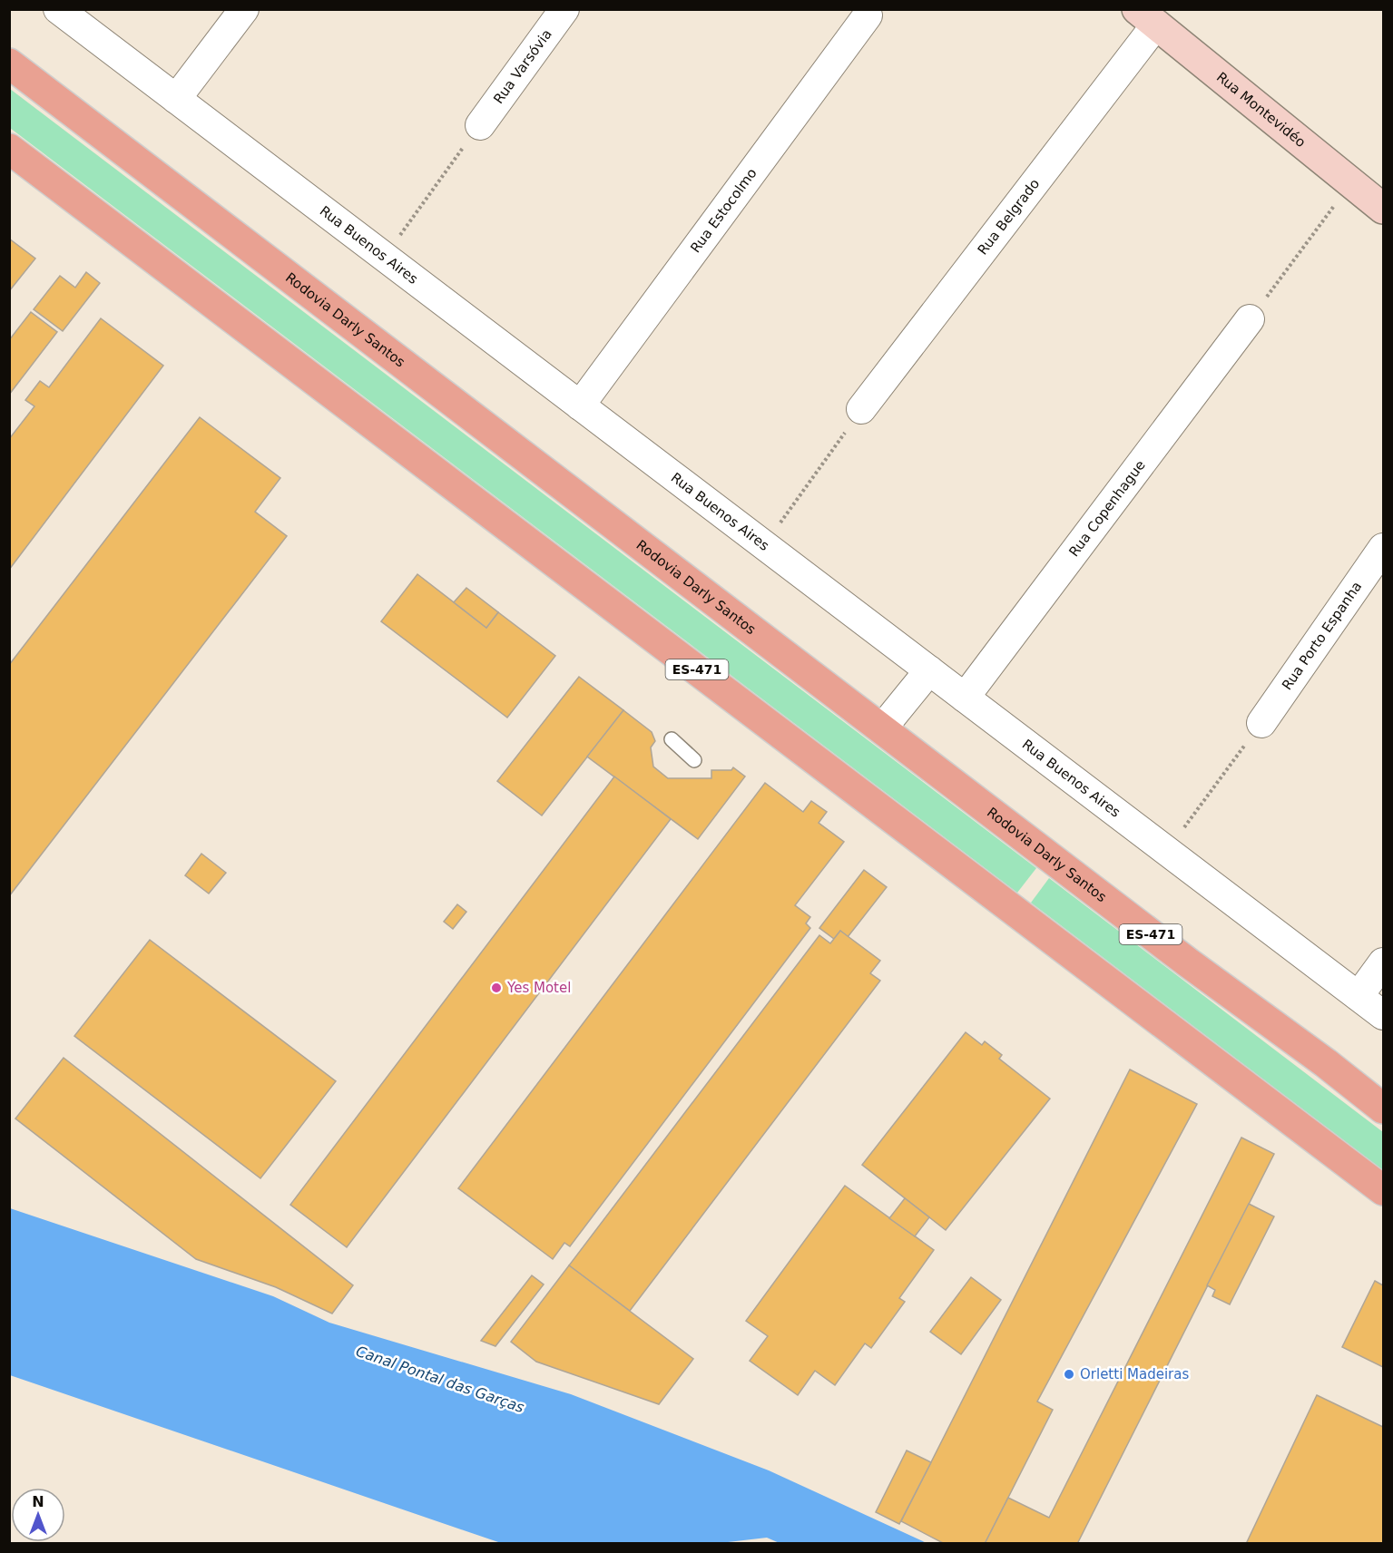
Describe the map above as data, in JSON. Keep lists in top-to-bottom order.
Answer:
{
  "streets": {
    "main road": ["Rodovia Darly Santos", "ES-471"],
    "street": [
      "Rua Varsóvia",
      "Rua Montevidéo",
      "Rua Estocolmo",
      "Rua Belgrado",
      "Rua Buenos Aires",
      "Rua Copenhague",
      "Rua Porto Espanha"
    ]
  },
  "crossings": [
    ["Rua Montevidéo", "Rua Belgrado"],
    ["Rua Estocolmo", "Rua Buenos Aires"],
    ["Rua Buenos Aires", "Rua Copenhague"]
  ],
  "water": ["Canal Pontal das Garças"],
  "places": ["Yes Motel", "Orletti Madeiras"],
  "north": "top"
}
